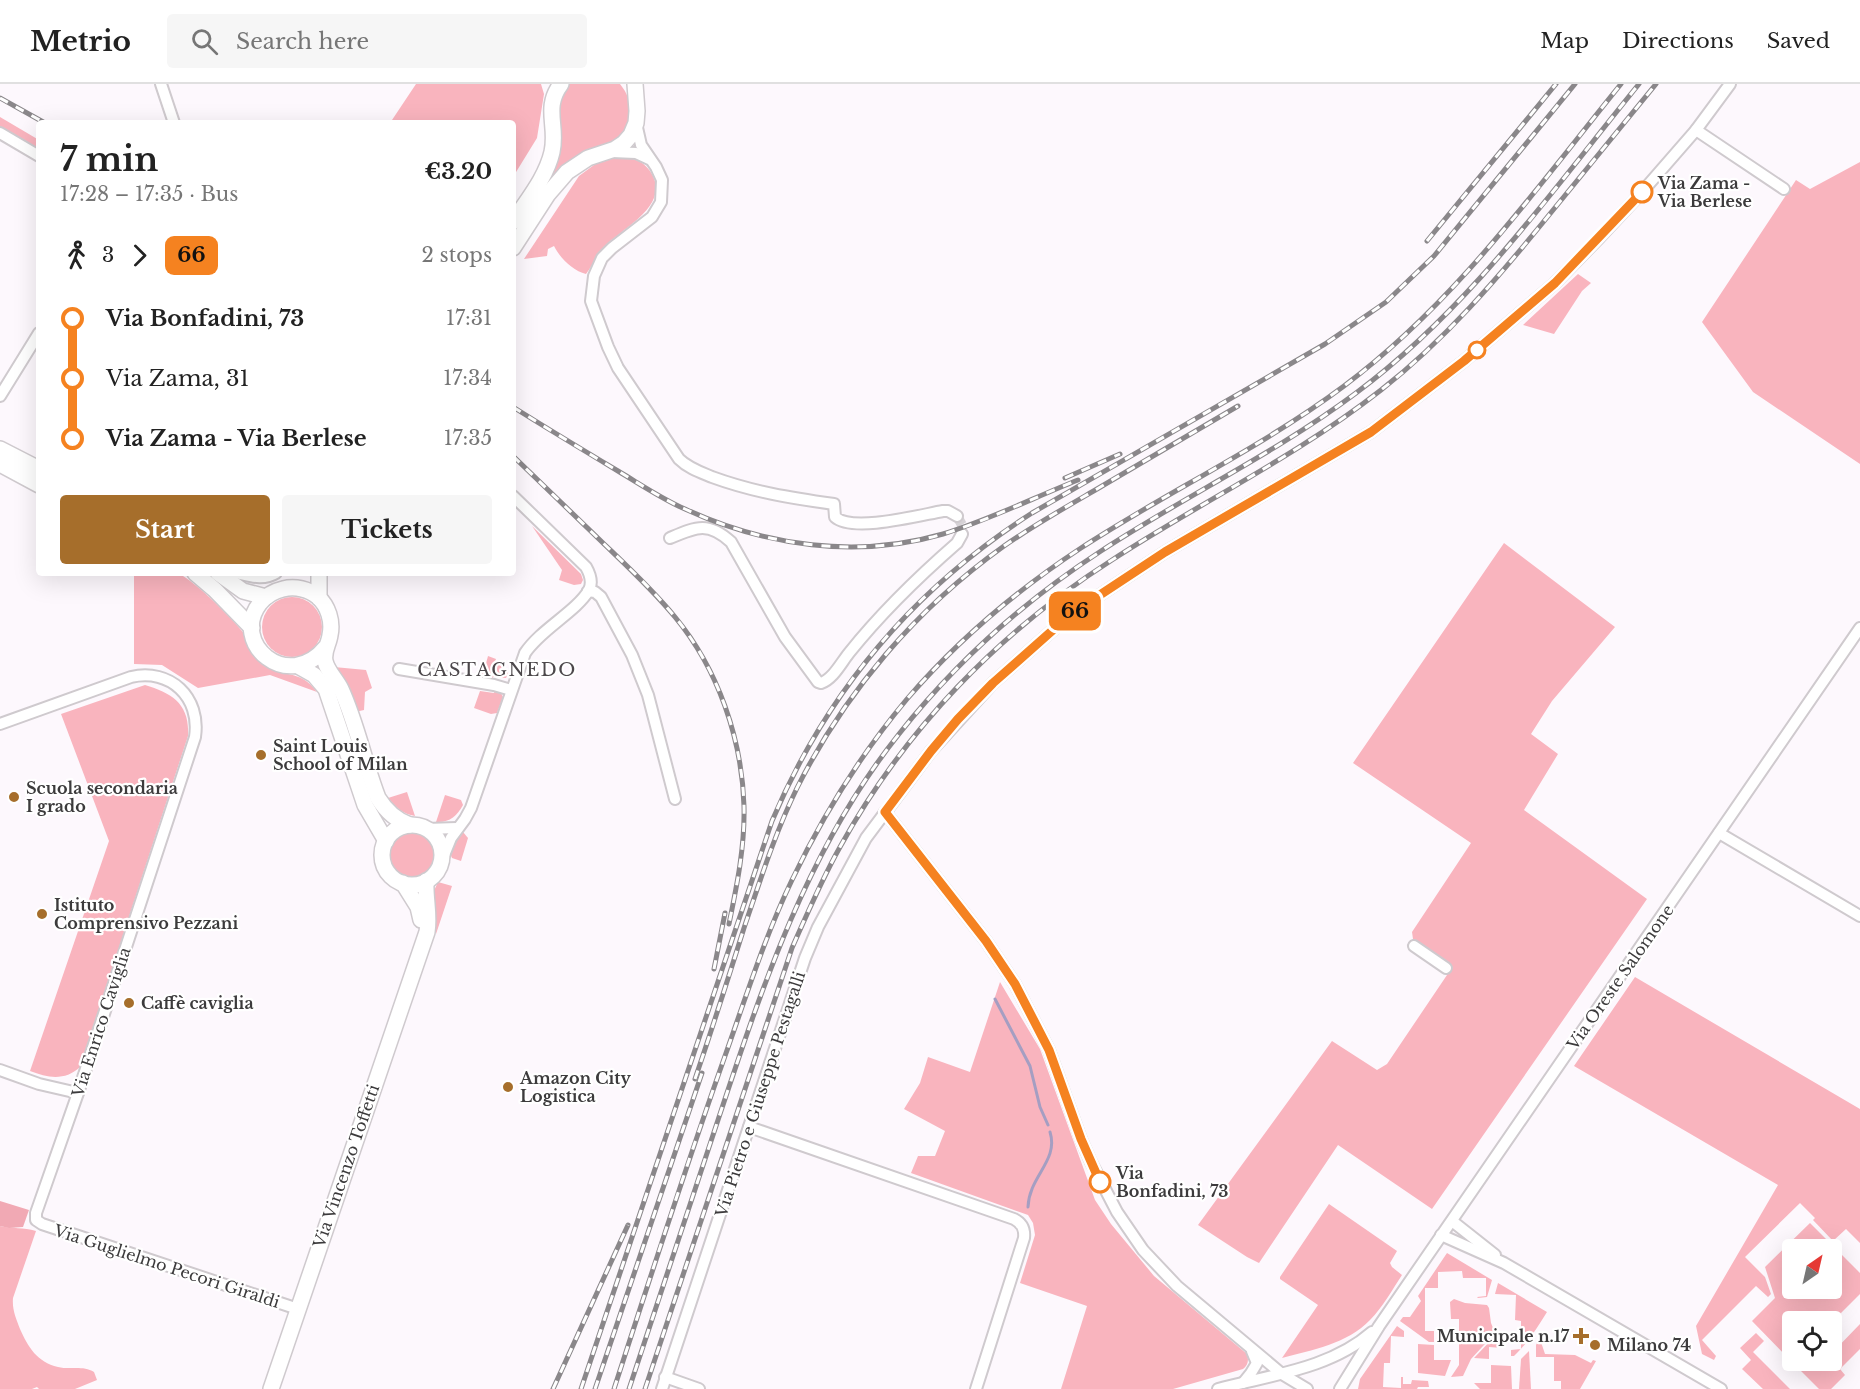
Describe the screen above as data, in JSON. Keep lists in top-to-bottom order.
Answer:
{
  "streets": {
    "street": [
      "Via Oreste Salomone",
      "Via Enrico Caviglia",
      "Via Pietro e Giuseppe Pestagalli",
      "Via Vincenzo Toffetti",
      "Via Guglielmo Pecori Giraldi"
    ]
  },
  "crossings": [
    ["Via Enrico Caviglia", "Via Guglielmo Pecori Giraldi"],
    ["Via Vincenzo Toffetti", "Via Guglielmo Pecori Giraldi"]
  ],
  "districts": ["CASTAGNEDO"],
  "places": {
    "other": [
      "Via Zama - Via Berlese",
      "Saint Louis School of Milan",
      "Scuola secondaria I grado",
      "Istituto Comprensivo Pezzani",
      "Caffè caviglia",
      "Amazon City Logistica",
      "Via Bonfadini, 73",
      "Milano 74"
    ],
    "health": ["Municipale n.17"]
  },
  "lines": ["bus line 66"],
  "north": "top right",
  "page": {
    "header": "Metrio",
    "search": "Search here",
    "nav": ["Map", "Directions", "Saved"],
    "on_map": "66",
    "heading": ["7 min", "17:28 – 17:35 · Bus", "€3.20"],
    "legs": ["3", "66", "2 stops"],
    "list": [
      {
        "name": "Via Bonfadini, 73",
        "value": "17:31"
      },
      {
        "name": "Via Zama, 31",
        "value": "17:34"
      },
      {
        "name": "Via Zama - Via Berlese",
        "value": "17:35"
      }
    ],
    "buttons": ["Start", "Tickets"]
  }
}
